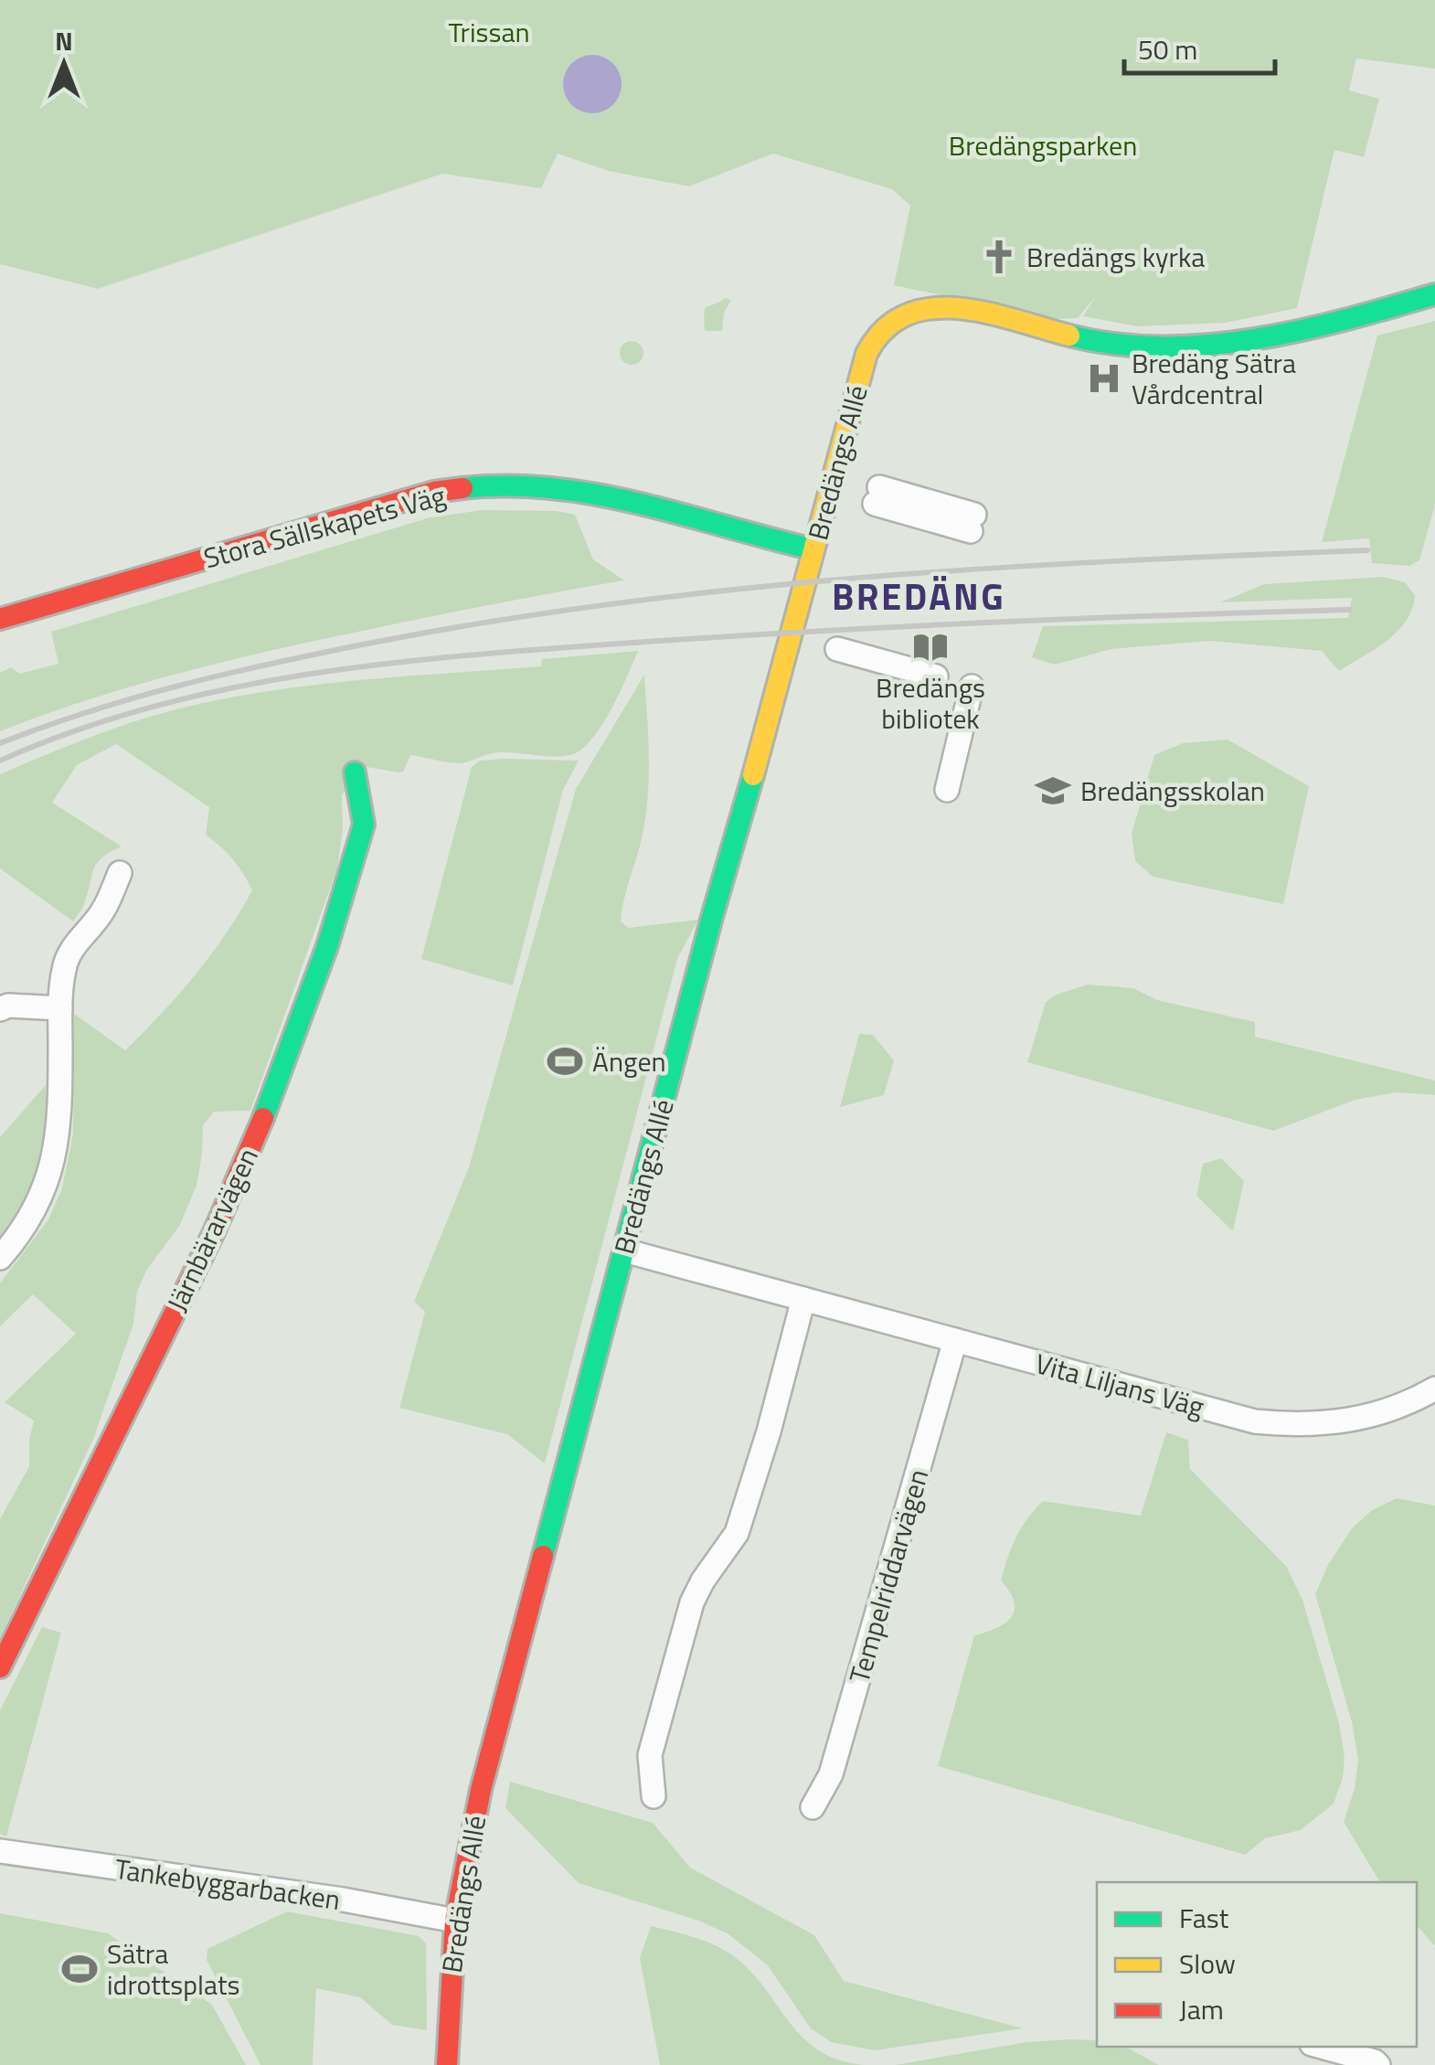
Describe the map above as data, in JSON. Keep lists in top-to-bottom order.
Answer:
{
  "streets": {
    "street": [
      "Bredängs Allé",
      "Stora Sällskapets Väg",
      "Järnbärarvägen",
      "Vita Liljans Väg",
      "Tempelriddarvägen",
      "Tankebyggarbacken"
    ]
  },
  "crossings": [
    ["Bredängs Allé", "Stora Sällskapets Väg"],
    ["Bredängs Allé", "Vita Liljans Väg"],
    ["Bredängs Allé", "Tankebyggarbacken"],
    ["Vita Liljans Väg", "Tempelriddarvägen"]
  ],
  "districts": ["BREDÄNG"],
  "parks": ["Trissan", "Bredängsparken"],
  "places": {
    "church": ["Bredängs kyrka"],
    "hospital": ["Bredäng Sätra Vårdcentral"],
    "library": ["Bredängs bibliotek"],
    "school or university": ["Bredängsskolan"],
    "sports": ["Ängen", "Sätra idrottsplats"]
  },
  "legend": ["Fast", "Slow", "Jam"],
  "scale_bar": "50 m",
  "north": "top"
}
